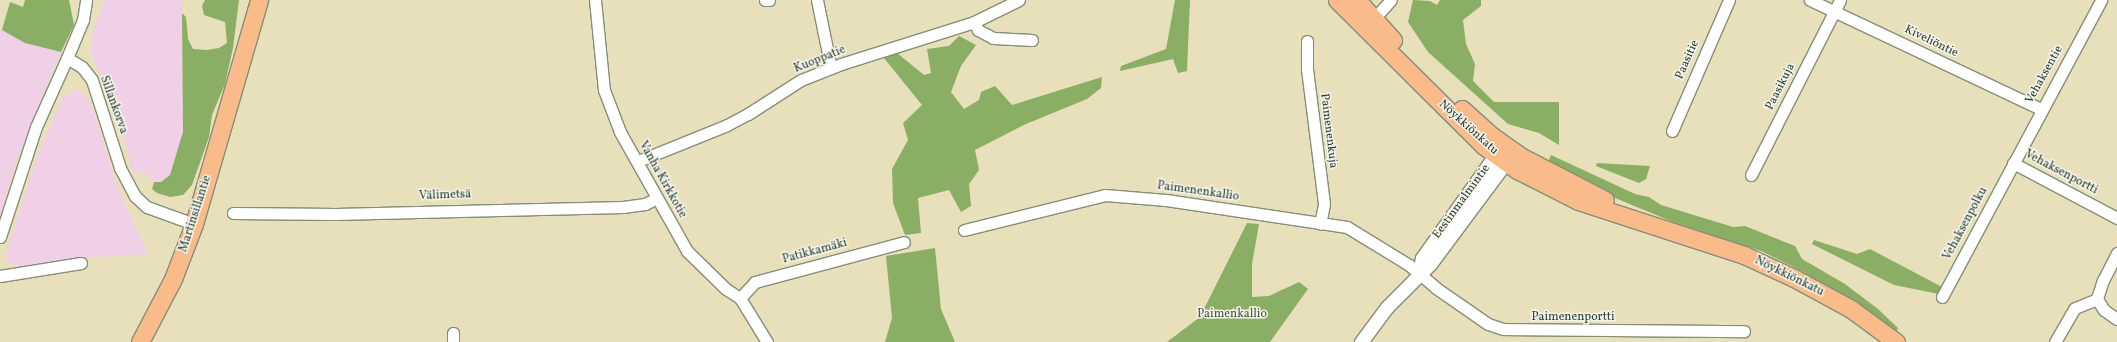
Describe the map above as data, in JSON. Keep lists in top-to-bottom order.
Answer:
{
  "streets": {
    "main road": ["Nöykkiönkatu", "Martinsillantie"],
    "street": [
      "Kiveliöntie",
      "Kuoppatie",
      "Paasitie",
      "Vehaksentie",
      "Paasikuja",
      "Sillankorva",
      "Paimenenkuja",
      "Vehaksenportti",
      "Vanha Kirkkotie",
      "Paimenenkallio",
      "Välimetsä",
      "Eestinmalmintie",
      "Vehaksenpolku",
      "Patikkamäki",
      "Paimenenportti"
    ]
  },
  "crossings": [
    ["Kiveliöntie", "Vehaksentie"],
    ["Kiveliöntie", "Paasikuja"],
    ["Kuoppatie", "Vanha Kirkkotie"],
    ["Vehaksentie", "Vehaksenportti"],
    ["Vehaksentie", "Vehaksenpolku"],
    ["Sillankorva", "Martinsillantie"],
    ["Nöykkiönkatu", "Eestinmalmintie"],
    ["Paimenenkuja", "Paimenenkallio"],
    ["Vehaksenportti", "Vehaksenpolku"],
    ["Vanha Kirkkotie", "Välimetsä"],
    ["Vanha Kirkkotie", "Patikkamäki"],
    ["Paimenenkallio", "Eestinmalmintie"],
    ["Paimenenkallio", "Paimenenportti"],
    ["Eestinmalmintie", "Paimenenportti"]
  ],
  "parks": ["Paimenkallio"]
}
